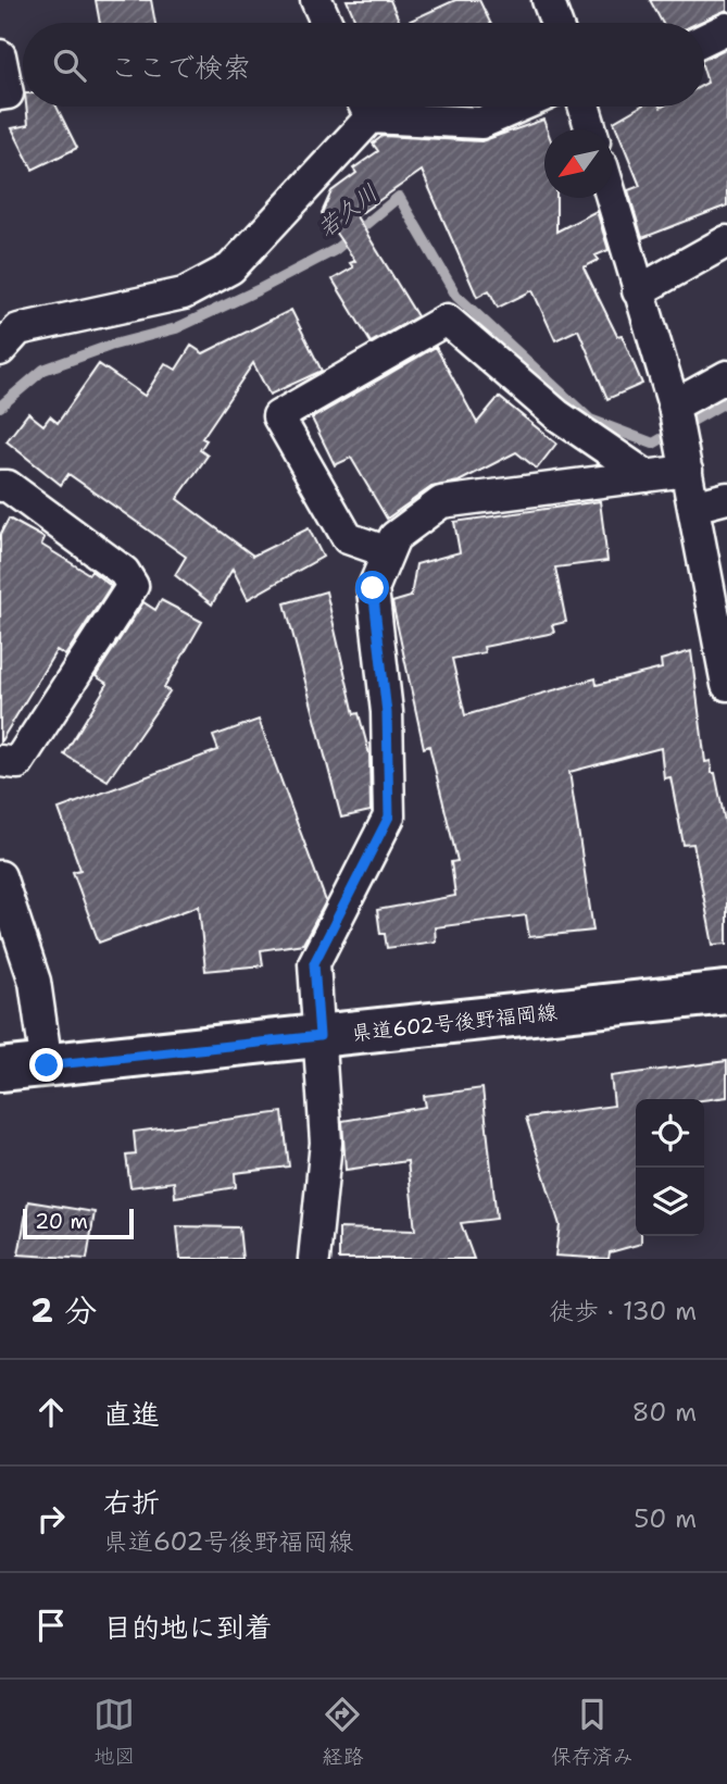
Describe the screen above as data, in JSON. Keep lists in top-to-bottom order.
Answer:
{
  "streets": {
    "main road": ["県道602号後野福岡線"]
  },
  "water": ["若久川"],
  "scale_bar": "20 m",
  "north": "bottom left",
  "page": {
    "search": "ここで検索",
    "scale": "20 m",
    "heading": ["2 分", "徒歩 · 130 m"],
    "list": [
      ["直進", "80 m"],
      ["右折", "県道602号後野福岡線", "50 m"],
      "目的地に到着"
    ],
    "nav": ["地図", "経路", "保存済み"]
  }
}
